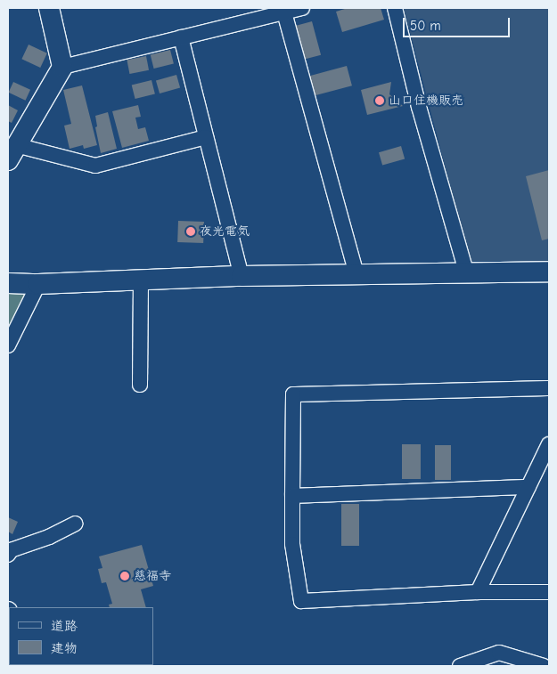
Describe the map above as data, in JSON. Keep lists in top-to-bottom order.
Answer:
{
  "places": ["山口住機販売", "夜光電気", "慈福寺"],
  "legend": ["道路", "建物"],
  "scale_bar": "50 m"
}
